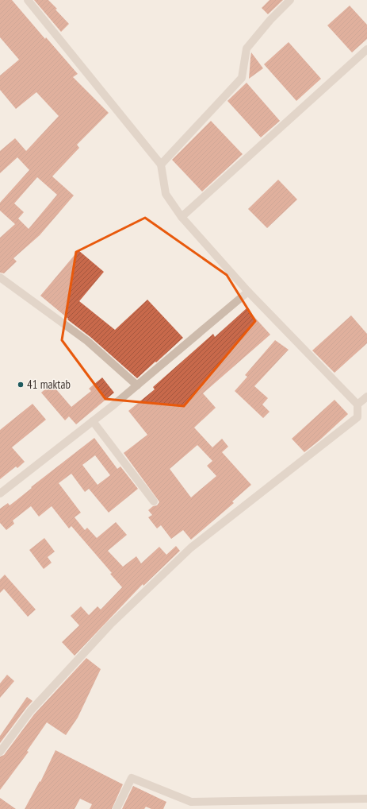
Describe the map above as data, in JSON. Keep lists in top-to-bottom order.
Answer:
{
  "places": ["41 maktab"]
}
